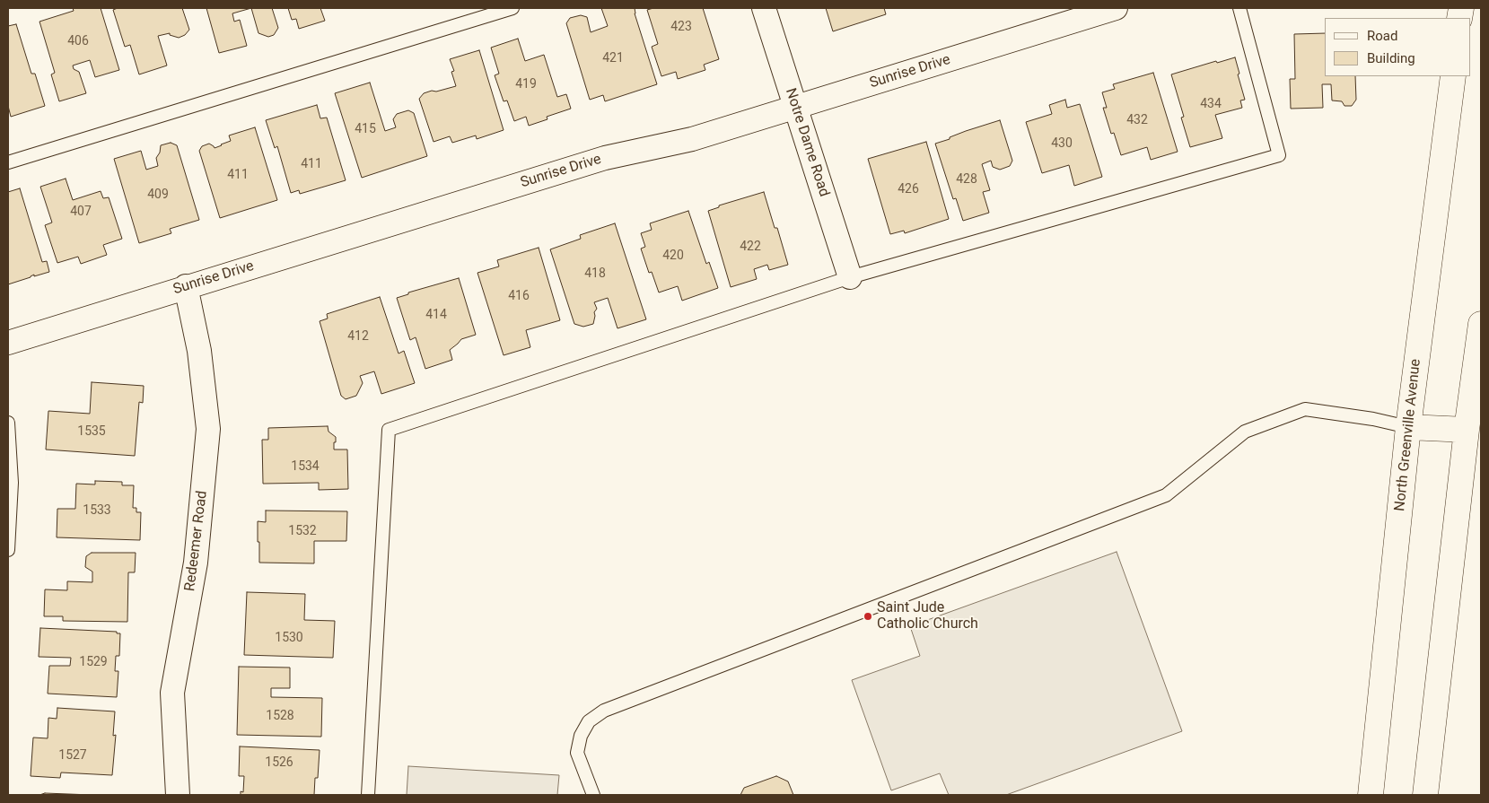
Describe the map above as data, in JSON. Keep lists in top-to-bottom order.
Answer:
{
  "streets": {
    "main road": ["North Greenville Avenue"],
    "street": ["Sunrise Drive", "Notre Dame Road", "Redeemer Road"]
  },
  "crossings": [
    ["Sunrise Drive", "Notre Dame Road"],
    ["Sunrise Drive", "Redeemer Road"]
  ],
  "places": ["Saint Jude Catholic Church"],
  "house_numbers": [
    "423",
    "406",
    "421",
    "419",
    "434",
    "432",
    "415",
    "430",
    "411",
    "411",
    "428",
    "426",
    "409",
    "407",
    "422",
    "420",
    "418",
    "416",
    "414",
    "412",
    "1535",
    "1534",
    "1533",
    "1532",
    "1530",
    "1529",
    "1528",
    "1527",
    "1526"
  ],
  "legend": ["Road", "Building"]
}
